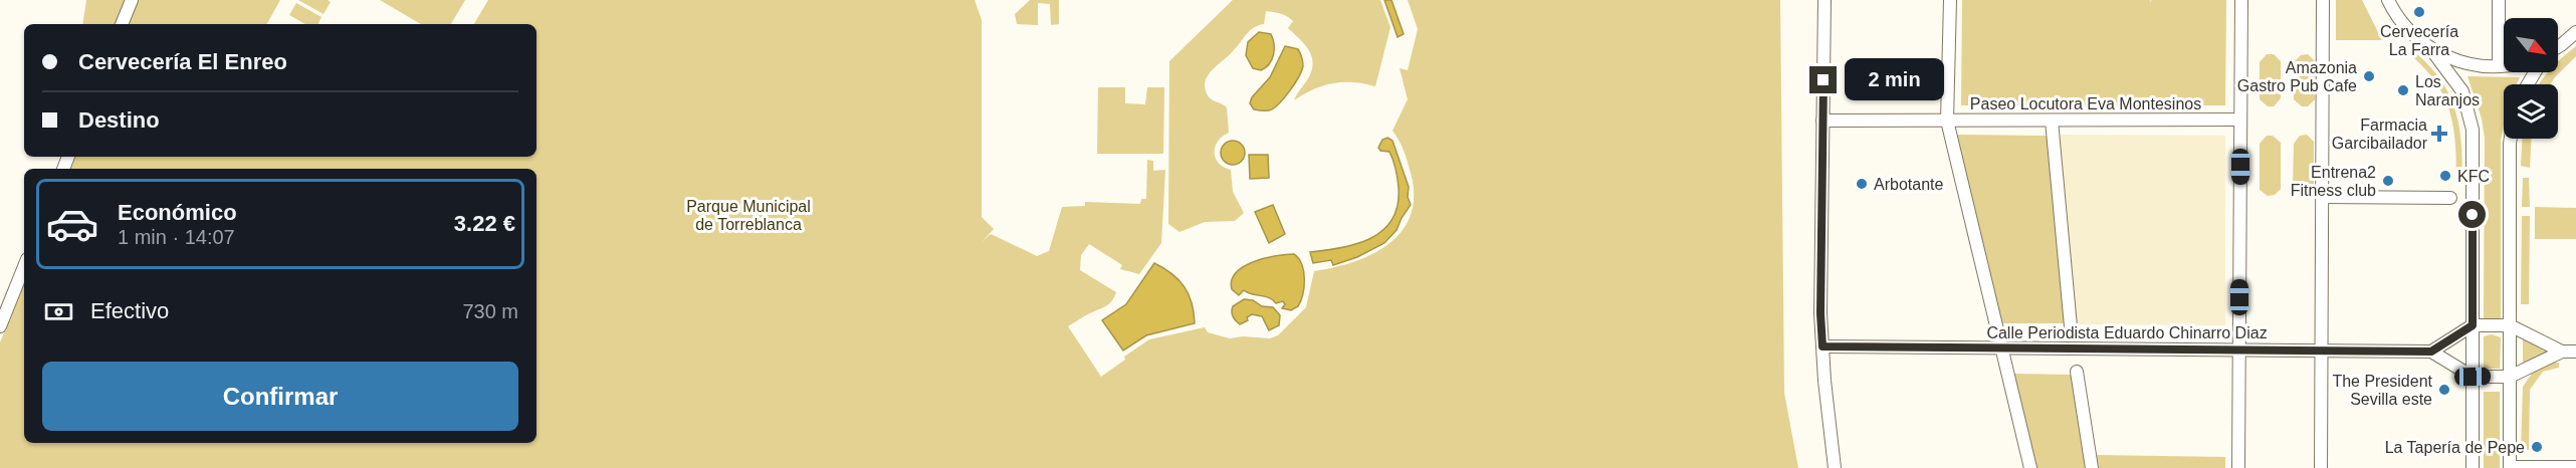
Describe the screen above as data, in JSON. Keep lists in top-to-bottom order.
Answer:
{
  "streets": {
    "street": ["Paseo Locutora Eva Montesinos", "Calle Periodista Eduardo Chinarro Diaz"]
  },
  "parks": ["Parque Municipal de Torreblanca"],
  "places": {
    "other": [
      "Cervecería La Farra",
      "Amazonia Gastro Pub Cafe",
      "Los Naranjos",
      "KFC",
      "Entrena2 Fitness club",
      "Arbotante",
      "The President Sevilla este",
      "La Tapería de Pepe"
    ],
    "health": ["Farmacia Garcibailador"]
  },
  "north": "bottom right",
  "page": {
    "banner": ["Cervecería El Enreo", "Destino"],
    "bubble": "2 min",
    "list": [
      {
        "name": "Económico",
        "note": "1 min · 14:07",
        "value": "3.22 €"
      }
    ],
    "pay": ["Efectivo", "730 m"],
    "buttons": "Confirmar"
  }
}
